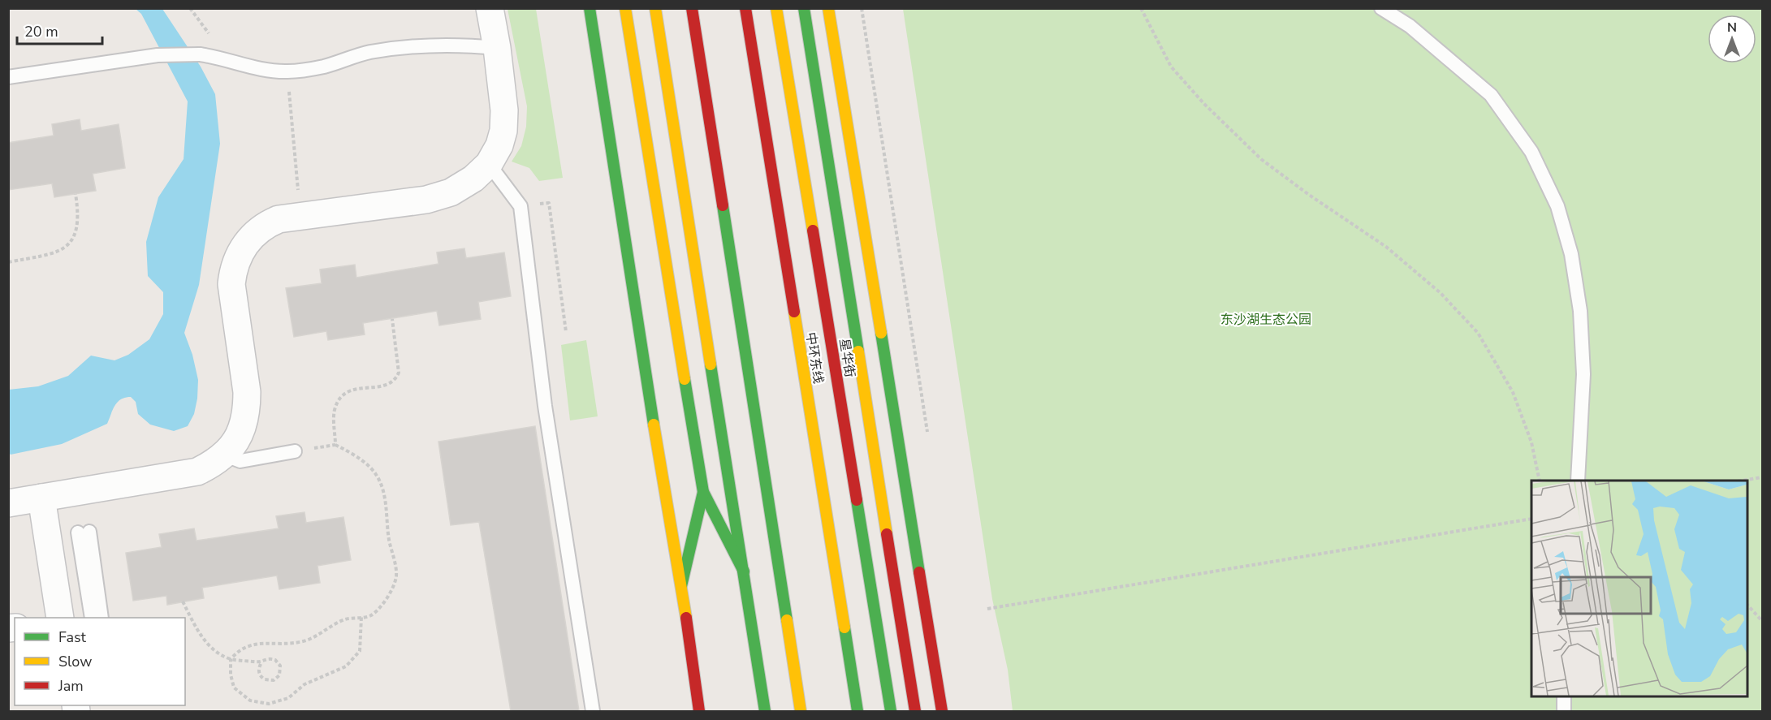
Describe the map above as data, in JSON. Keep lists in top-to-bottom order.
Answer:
{
  "streets": {
    "main road": ["中环东线", "星华街"]
  },
  "parks": ["东沙湖生态公园"],
  "legend": ["Fast", "Slow", "Jam"],
  "scale_bar": "20 m",
  "north": "top"
}
